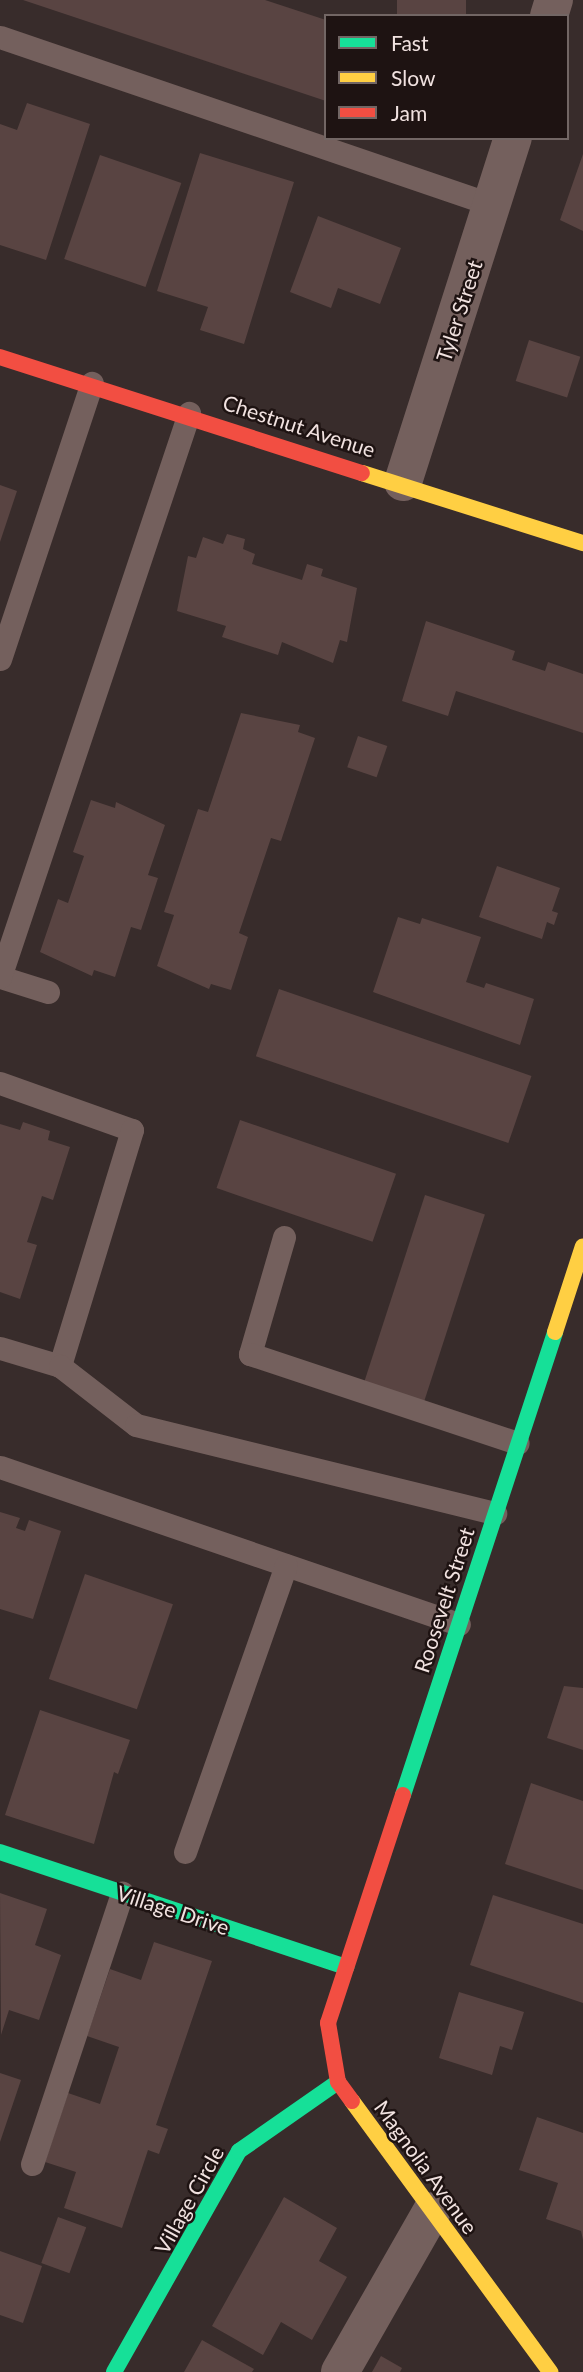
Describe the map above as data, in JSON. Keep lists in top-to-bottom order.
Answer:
{
  "streets": {
    "street": [
      "Tyler Street",
      "Chestnut Avenue",
      "Roosevelt Street",
      "Village Drive",
      "Magnolia Avenue",
      "Village Circle"
    ]
  },
  "crossings": [
    ["Tyler Street", "Chestnut Avenue"],
    ["Roosevelt Street", "Village Drive"],
    ["Roosevelt Street", "Magnolia Avenue"],
    ["Village Drive", "Magnolia Avenue"],
    ["Magnolia Avenue", "Village Circle"]
  ],
  "legend": ["Fast", "Slow", "Jam"]
}
